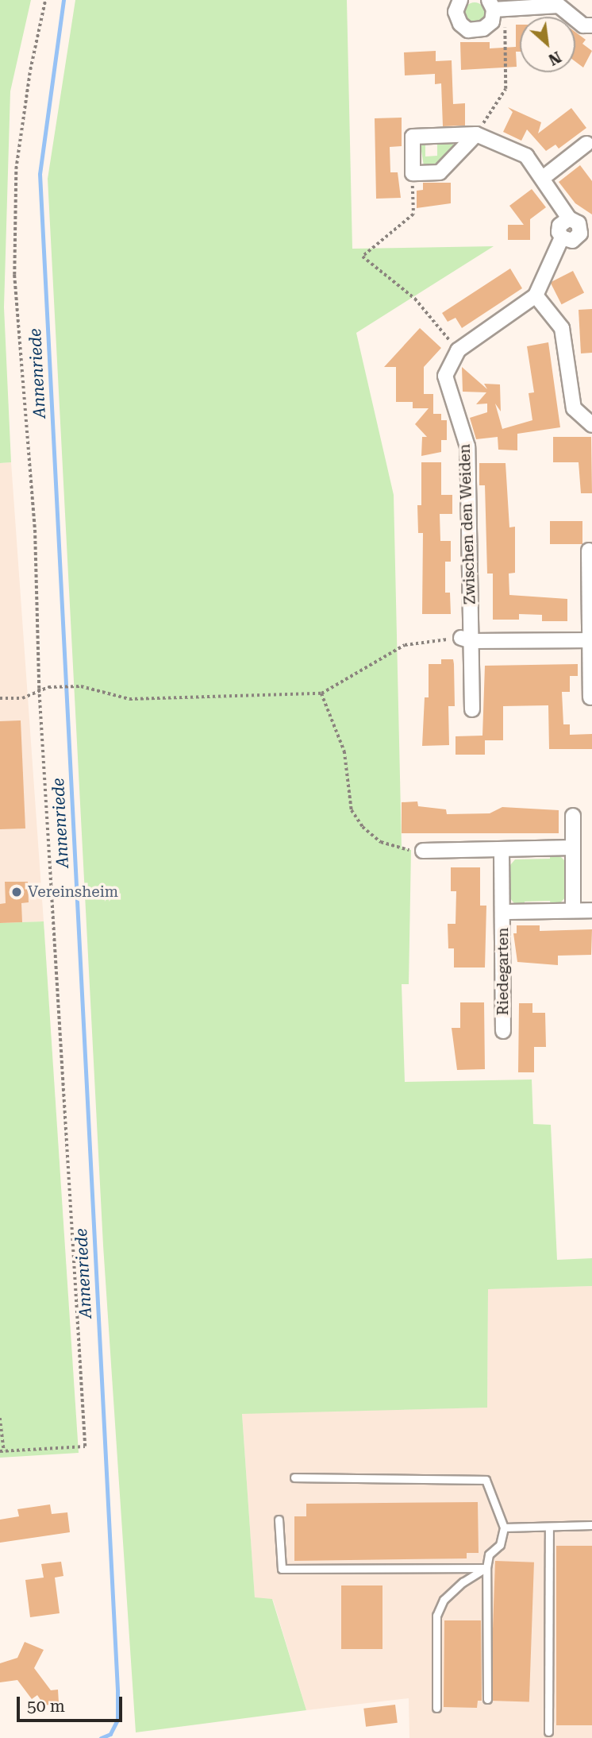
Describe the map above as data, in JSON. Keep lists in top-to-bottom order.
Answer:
{
  "streets": {
    "street": ["Zwischen den Weiden", "Riedegarten"]
  },
  "water": ["Annenriede"],
  "places": ["Vereinsheim"],
  "scale_bar": "50 m",
  "north": "bottom right"
}
